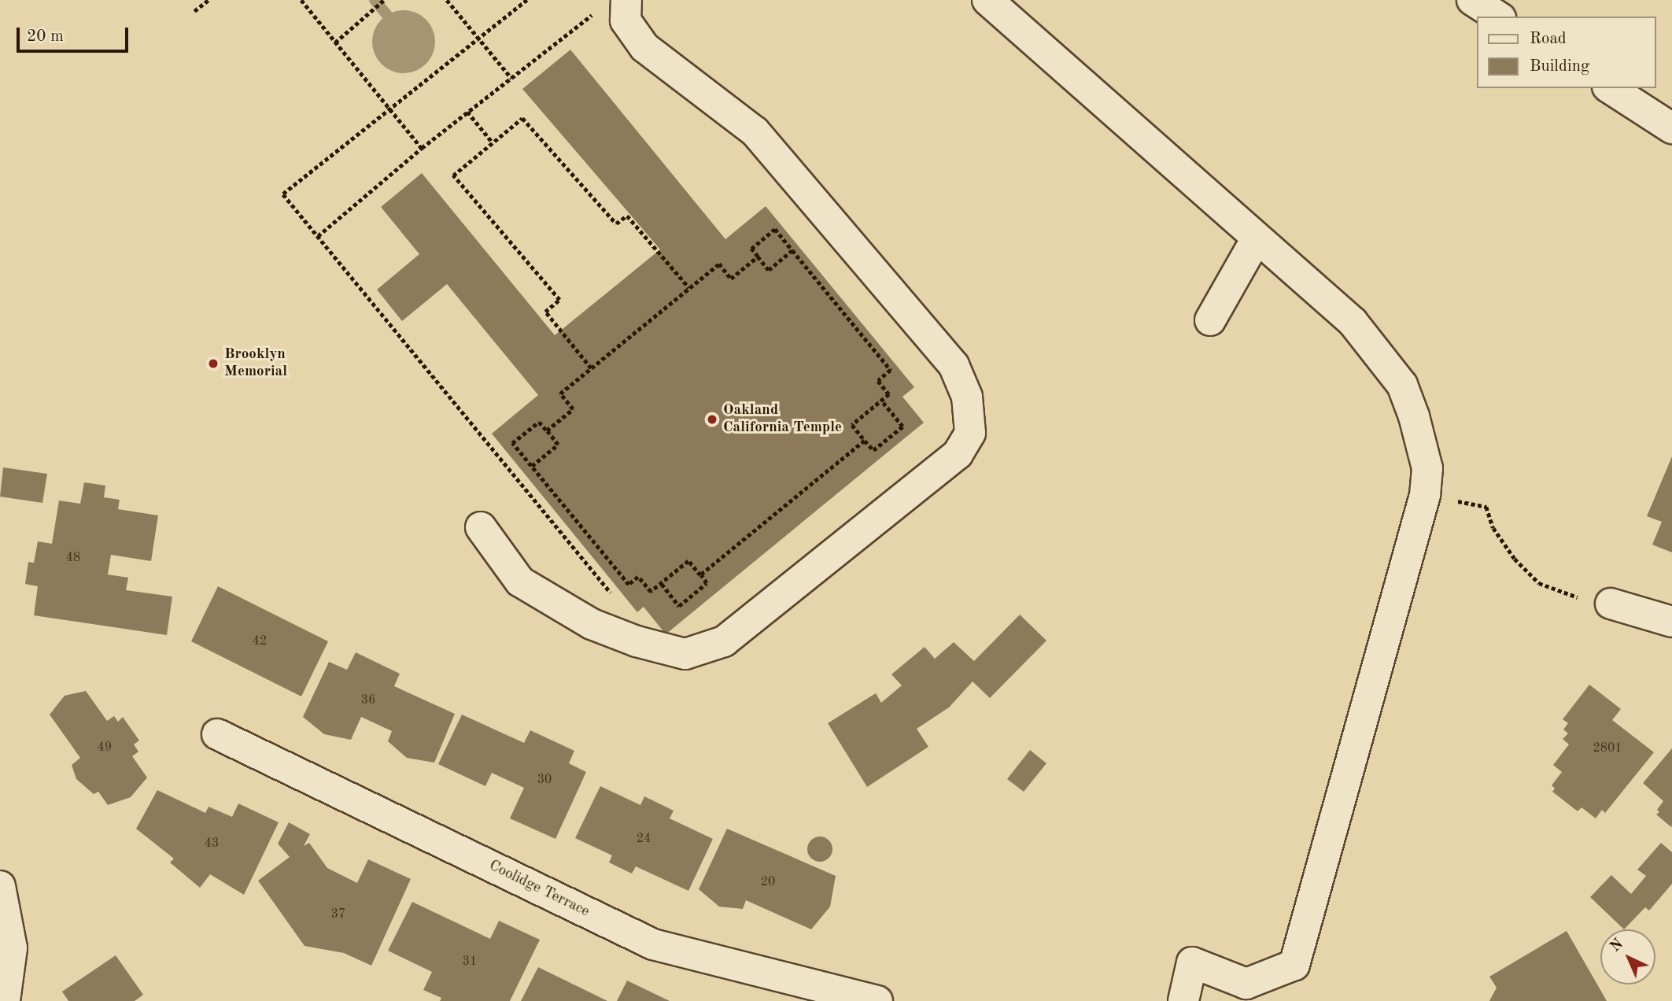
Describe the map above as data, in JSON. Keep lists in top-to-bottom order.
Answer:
{
  "streets": {
    "street": ["Coolidge Terrace"]
  },
  "places": ["Brooklyn Memorial", "Oakland California Temple"],
  "house_numbers": [
    "48",
    "42",
    "36",
    "49",
    "2801",
    "30",
    "24",
    "43",
    "20",
    "37",
    "31"
  ],
  "legend": ["Road", "Building"],
  "scale_bar": "20 m",
  "north": "top left"
}
